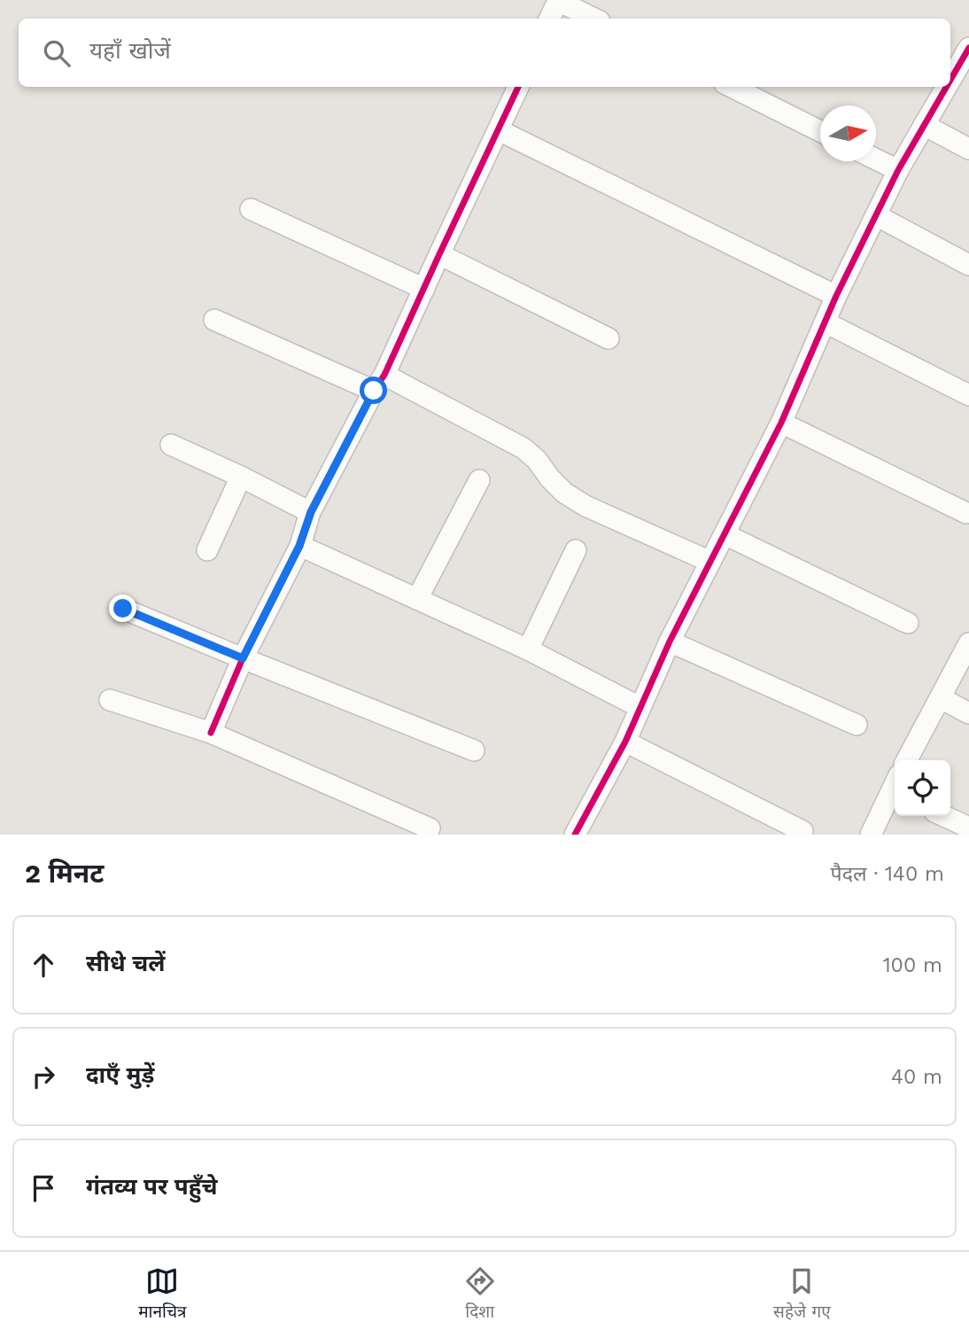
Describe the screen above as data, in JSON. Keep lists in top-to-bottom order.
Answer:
{
  "north": "right",
  "page": {
    "search": "यहाँ खोजें",
    "heading": ["2 मिनट", "पैदल · 140 m"],
    "list": [
      ["सीधे चलें", "100 m"],
      ["दाएँ मुड़ें", "40 m"],
      "गंतव्य पर पहुँचे"
    ],
    "nav": ["मानचित्र", "दिशा", "सहेजे गए"]
  }
}
